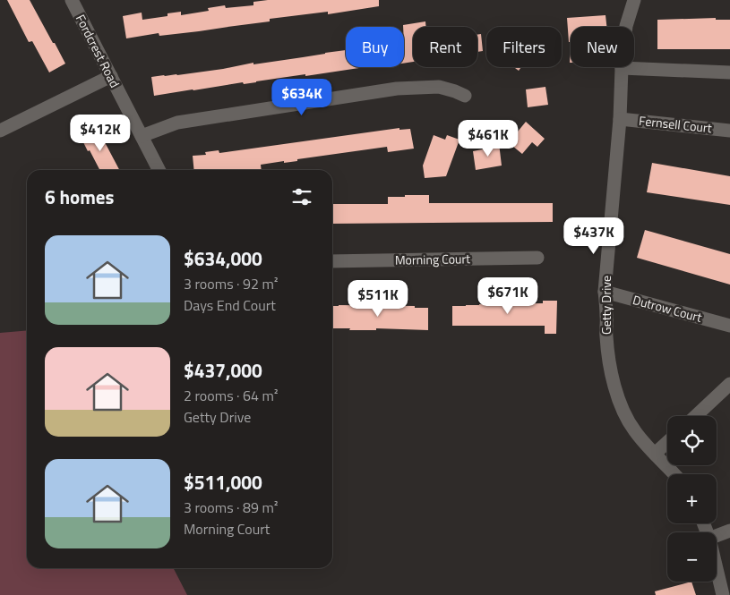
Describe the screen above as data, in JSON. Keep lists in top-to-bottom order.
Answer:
{
  "streets": {
    "street": [
      "Fordcrest Road",
      "Fernsell Court",
      "Morning Court",
      "Getty Drive",
      "Dutrow Court"
    ]
  },
  "crossings": [
    ["Fernsell Court", "Getty Drive"],
    ["Getty Drive", "Dutrow Court"]
  ],
  "page": {
    "chip": [
      "Buy",
      "Rent",
      "Filters",
      "New"
    ],
    "price": [
      "$634K",
      "$412K",
      "$461K",
      "$437K",
      "$671K",
      "$511K"
    ],
    "heading": "6 homes",
    "list": [
      {
        "name": "$634,000",
        "note": "3 rooms · 92 m² · Days End Court"
      },
      {
        "name": "$437,000",
        "note": "2 rooms · 64 m² · Getty Drive"
      },
      {
        "name": "$511,000",
        "note": "3 rooms · 89 m² · Morning Court"
      }
    ],
    "map_buttons": ["+", "−"]
  }
}
